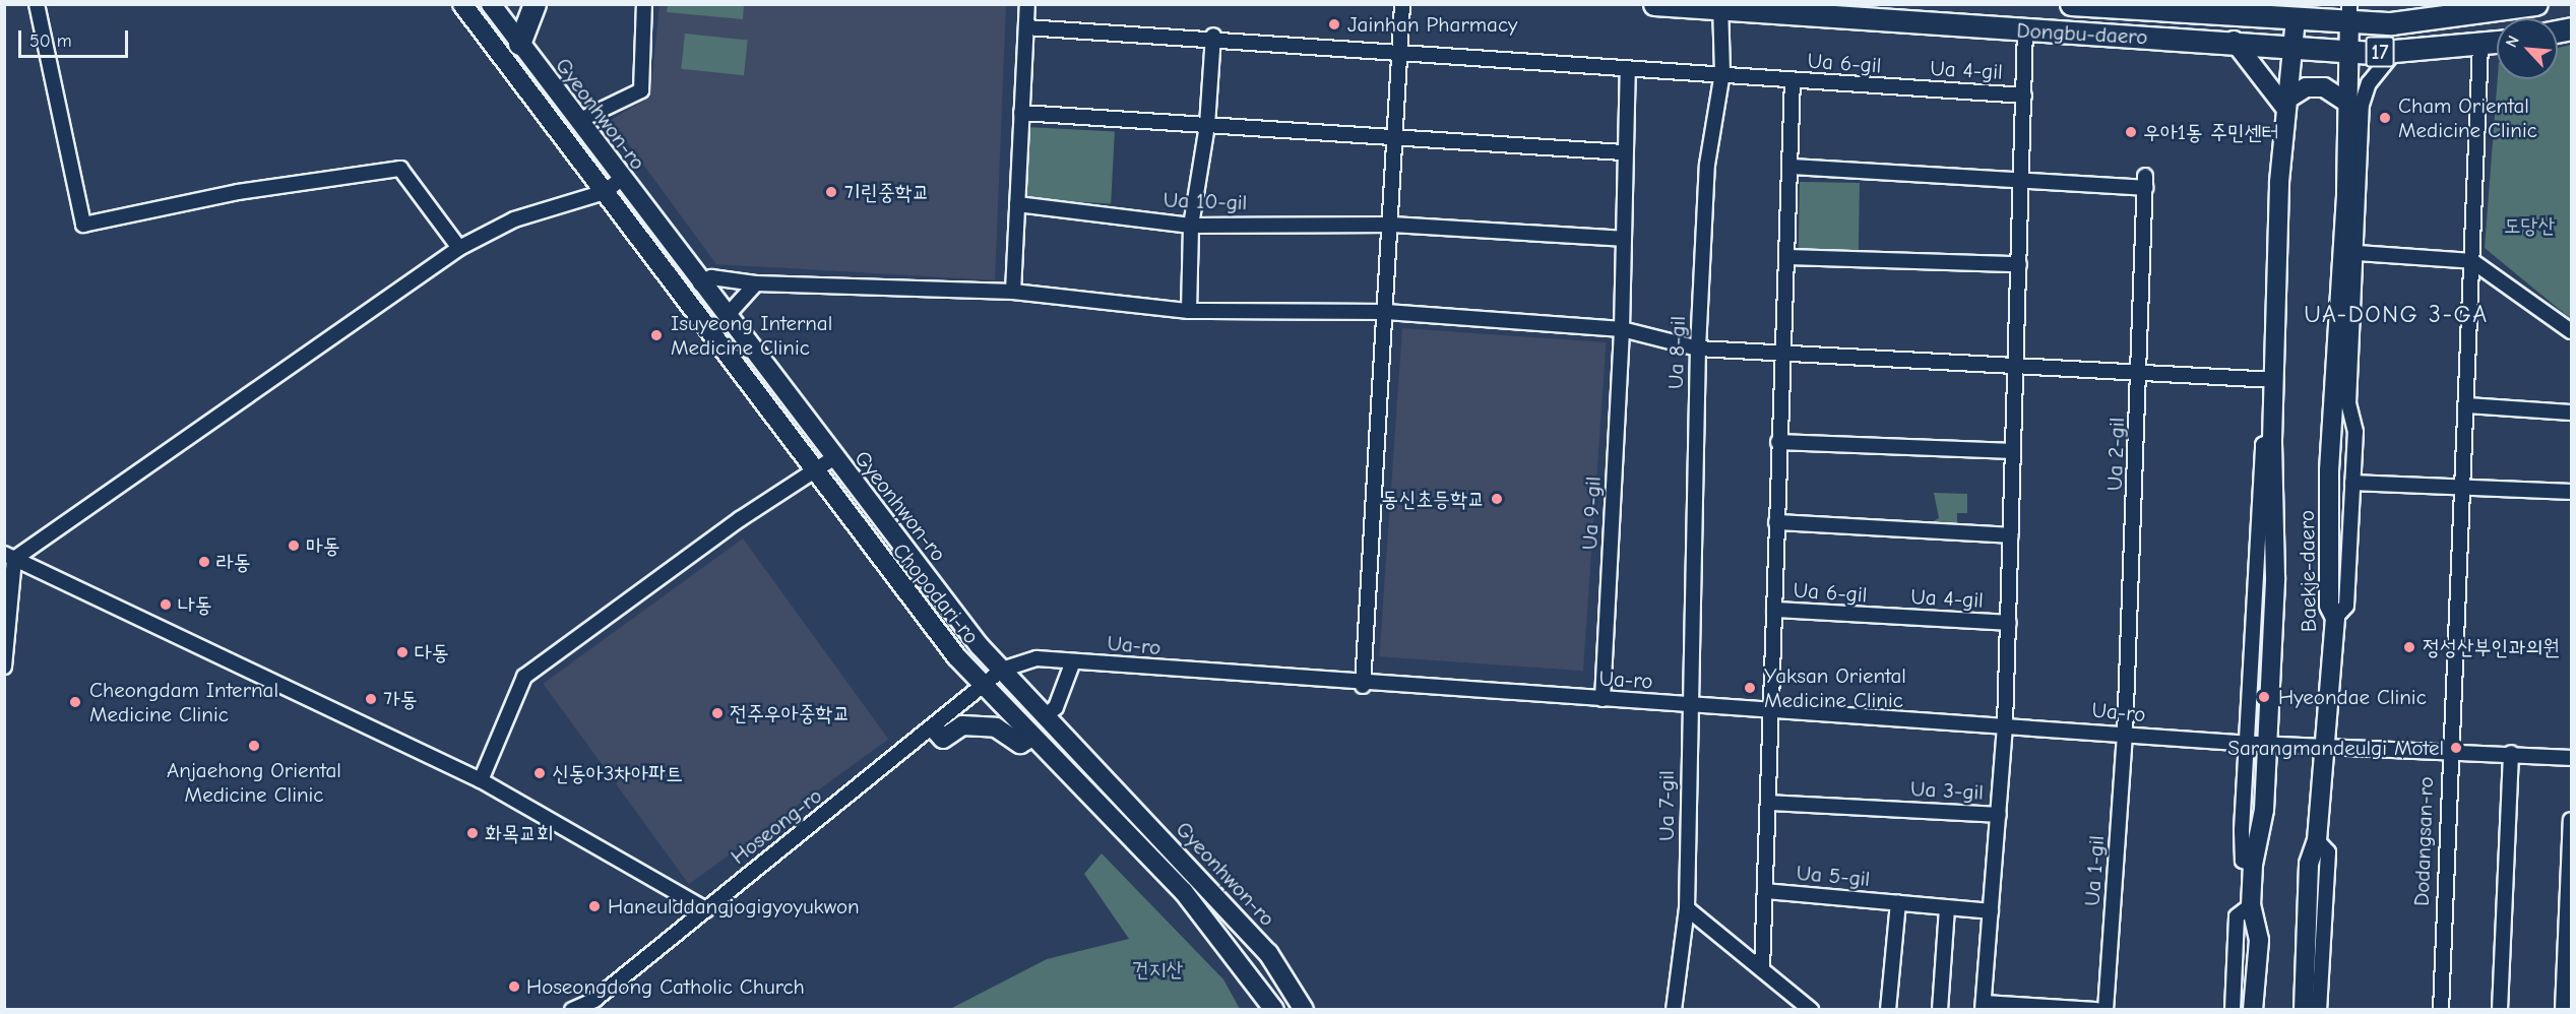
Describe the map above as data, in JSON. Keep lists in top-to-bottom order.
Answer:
{
  "streets": {
    "main road": ["Dongbu-daero", "17"],
    "street": [
      "Ua 6-gil",
      "Ua 4-gil",
      "Gyeonhwon-ro",
      "Ua 10-gil",
      "Ua 8-gil",
      "Ua 2-gil",
      "Ua 9-gil",
      "Baekje-daero",
      "Chopodari-ro",
      "Ua-ro",
      "Ua 3-gil",
      "Ua 7-gil",
      "Hoseong-ro",
      "Dodangsan-ro",
      "Ua 1-gil",
      "Ua 5-gil"
    ]
  },
  "crossings": [
    ["Dongbu-daero", "Ua 4-gil"],
    ["Dongbu-daero", "Ua 8-gil"],
    ["Dongbu-daero", "Baekje-daero"],
    ["Ua 6-gil", "Ua 4-gil"],
    ["Ua 6-gil", "Ua-ro"],
    ["Ua 6-gil", "Ua 5-gil"],
    ["Ua 4-gil", "Ua 2-gil"],
    ["Ua 4-gil", "Ua-ro"],
    ["Ua 4-gil", "Ua 3-gil"],
    ["Gyeonhwon-ro", "Ua-ro"],
    ["Gyeonhwon-ro", "Hoseong-ro"],
    ["Ua 10-gil", "Ua 9-gil"],
    ["Ua 8-gil", "Ua-ro"],
    ["Ua 8-gil", "Ua 7-gil"],
    ["Ua 2-gil", "Ua-ro"],
    ["Ua 2-gil", "Ua 1-gil"],
    ["Ua 9-gil", "Ua-ro"],
    ["Baekje-daero", "Ua-ro"],
    ["Baekje-daero", "Dodangsan-ro"],
    ["Chopodari-ro", "Hoseong-ro"],
    ["Ua-ro", "Ua 3-gil"],
    ["Ua-ro", "Ua 7-gil"],
    ["Ua-ro", "Hoseong-ro"],
    ["Ua-ro", "Dodangsan-ro"],
    ["Ua-ro", "Ua 1-gil"],
    ["Ua-ro", "Ua 5-gil"],
    ["Ua 3-gil", "Ua 5-gil"]
  ],
  "districts": ["UA-DONG 3-GA"],
  "parks": ["도당산", "건지산"],
  "places": [
    "Jainhan Pharmacy",
    "Cham Oriental Medicine Clinic",
    "우아1동 주민센터",
    "기린중학교",
    "Isuyeong Internal Medicine Clinic",
    "동신초등학교",
    "마동",
    "라동",
    "나동",
    "정성산부인과의원",
    "다동",
    "Yaksan Oriental Medicine Clinic",
    "Hyeondae Clinic",
    "가동",
    "Cheongdam Internal Medicine Clinic",
    "전주우아중학교",
    "Anjaehong Oriental Medicine Clinic",
    "Sarangmandeulgi Motel",
    "신동아3차아파트",
    "화목교회",
    "Haneulddangjogigyoyukwon",
    "Hoseongdong Catholic Church"
  ],
  "scale_bar": "50 m",
  "north": "top left"
}
